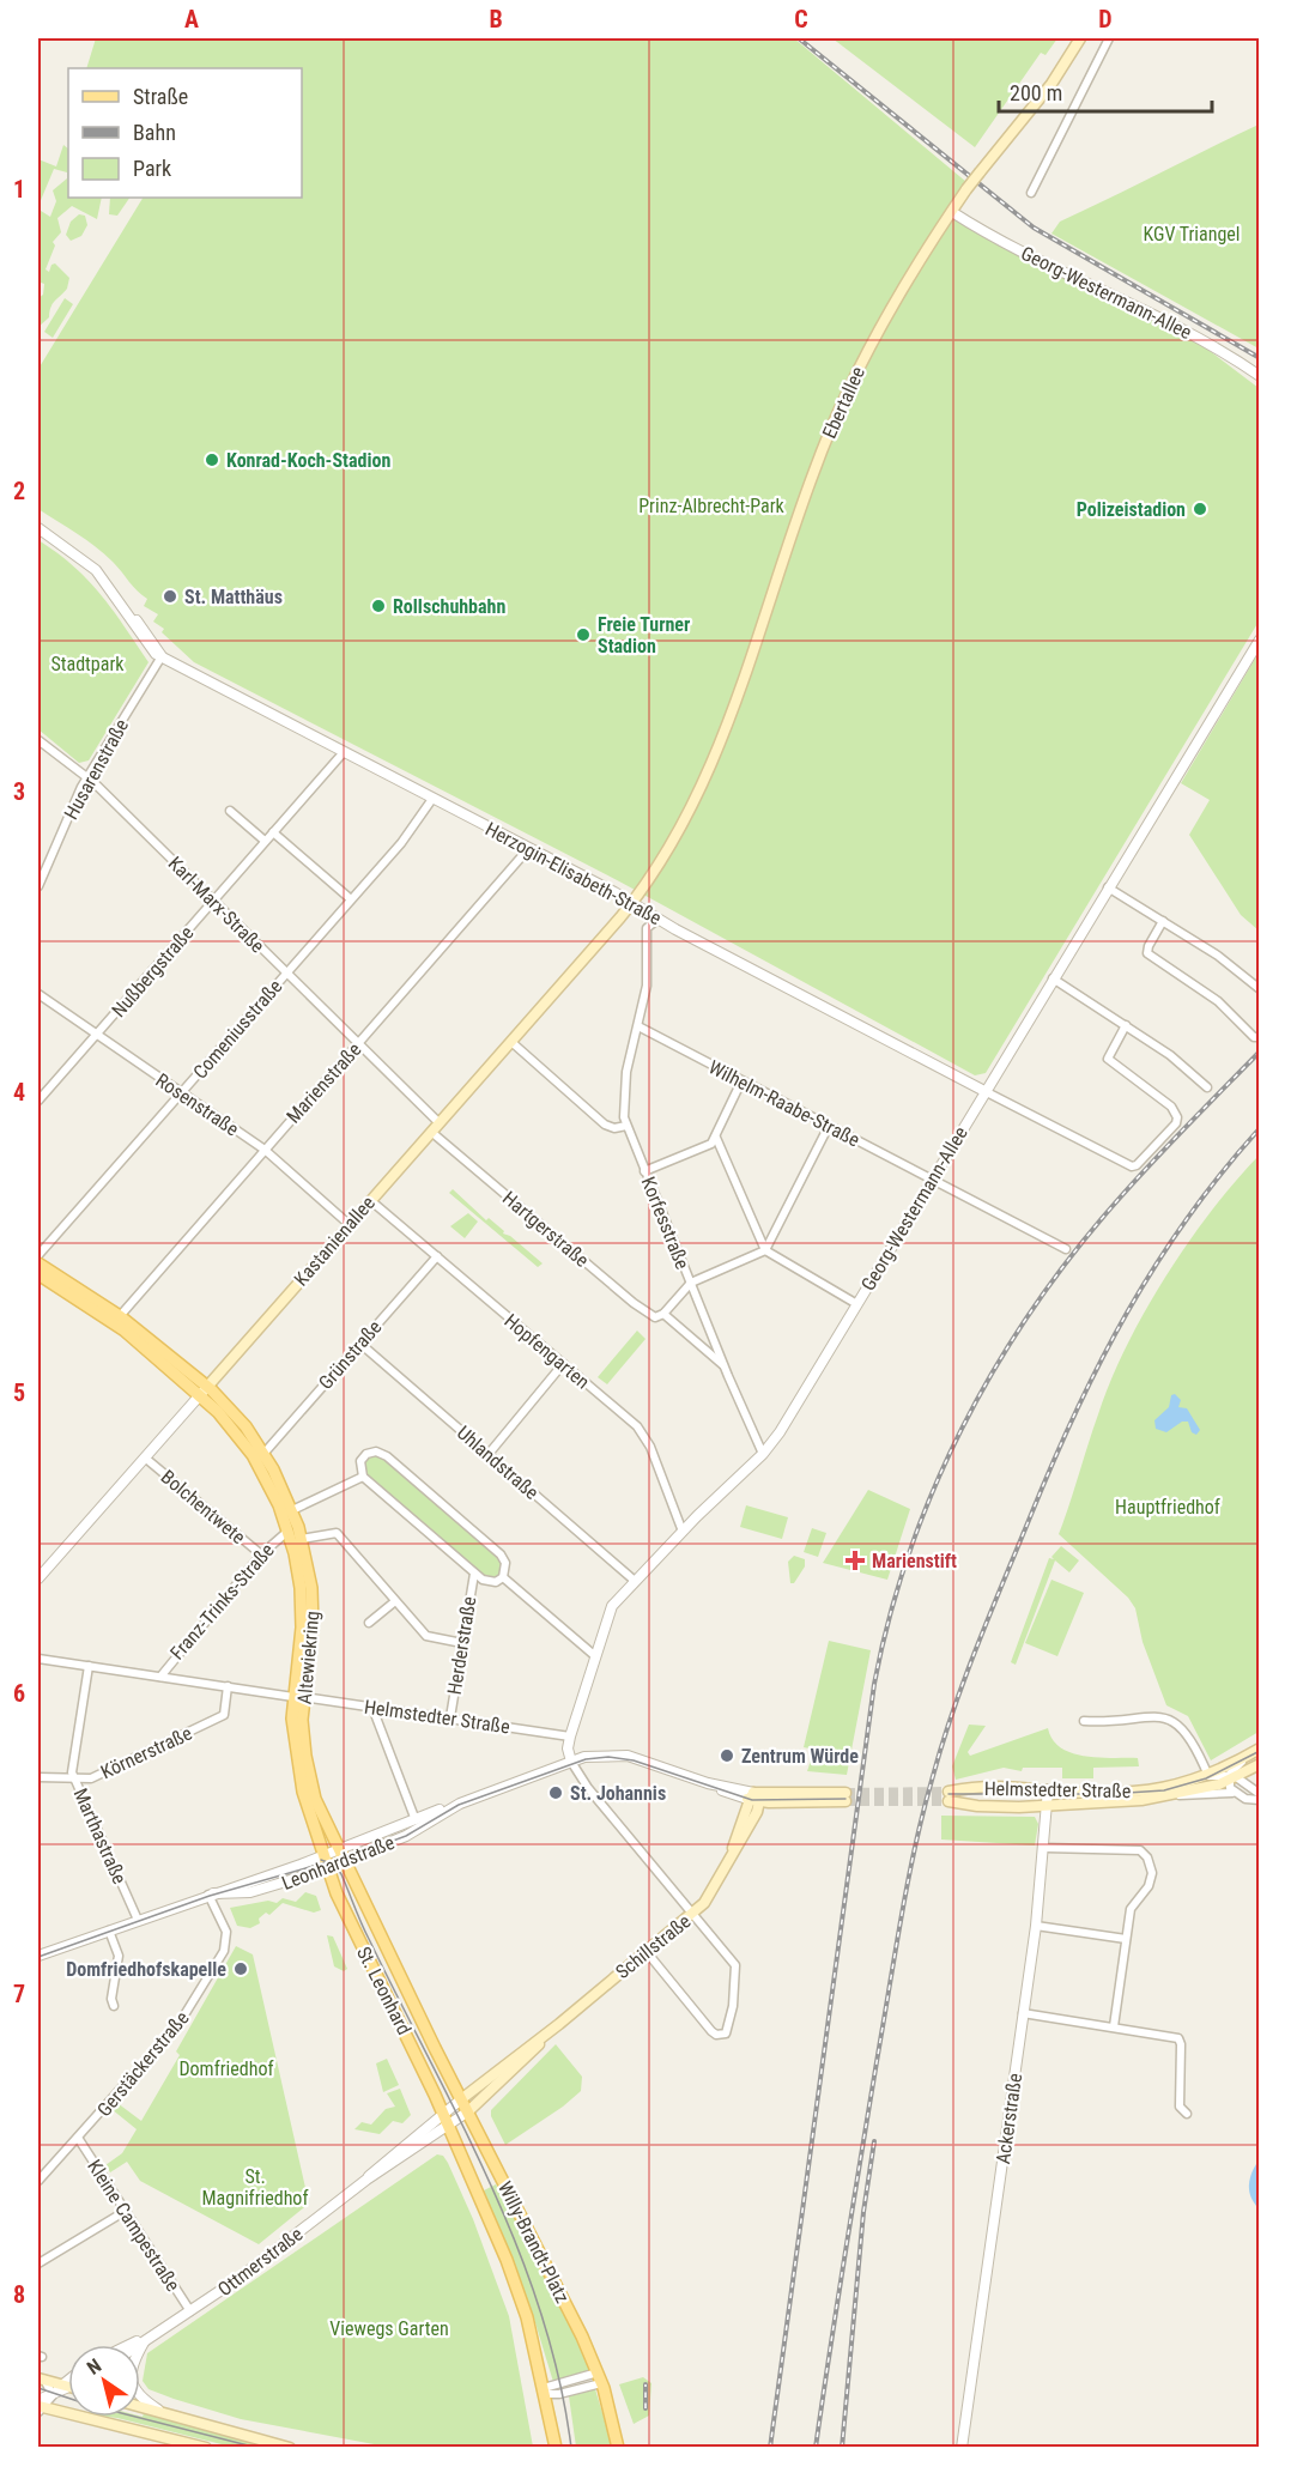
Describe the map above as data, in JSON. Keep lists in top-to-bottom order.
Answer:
{
  "streets": {
    "main road": [
      "Ebertallee",
      "Kastanienallee",
      "Altewiekring",
      "Helmstedter Straße",
      "Schillstraße",
      "St. Leonhard",
      "Willy-Brandt-Platz"
    ],
    "street": [
      "Georg-Westermann-Allee",
      "Husarenstraße",
      "Herzogin-Elisabeth-Straße",
      "Karl-Marx-Straße",
      "Nußbergstraße",
      "Comeniusstraße",
      "Marienstraße",
      "Wilhelm-Raabe-Straße",
      "Rosenstraße",
      "Korfesstraße",
      "Hartgerstraße",
      "Hopfengarten",
      "Grünstraße",
      "Uhlandstraße",
      "Bolchentwete",
      "Franz-Trinks-Straße",
      "Herderstraße",
      "Körnerstraße",
      "Marthastraße",
      "Leonhardstraße",
      "Gerstäckerstraße",
      "Ackerstraße",
      "Kleine Campestraße",
      "Ottmerstraße"
    ]
  },
  "crossings": [
    ["Georg-Westermann-Allee", "Ebertallee"],
    ["Georg-Westermann-Allee", "Herzogin-Elisabeth-Straße"],
    ["Georg-Westermann-Allee", "Wilhelm-Raabe-Straße"],
    ["Georg-Westermann-Allee", "Korfesstraße"],
    ["Georg-Westermann-Allee", "Hopfengarten"],
    ["Georg-Westermann-Allee", "Uhlandstraße"],
    ["Georg-Westermann-Allee", "Helmstedter Straße"],
    ["Georg-Westermann-Allee", "Leonhardstraße"],
    ["Ebertallee", "Herzogin-Elisabeth-Straße"],
    ["Ebertallee", "Kastanienallee"],
    ["Husarenstraße", "Herzogin-Elisabeth-Straße"],
    ["Husarenstraße", "Karl-Marx-Straße"],
    ["Herzogin-Elisabeth-Straße", "Nußbergstraße"],
    ["Herzogin-Elisabeth-Straße", "Comeniusstraße"],
    ["Herzogin-Elisabeth-Straße", "Marienstraße"],
    ["Herzogin-Elisabeth-Straße", "Korfesstraße"],
    ["Herzogin-Elisabeth-Straße", "Kastanienallee"],
    ["Karl-Marx-Straße", "Nußbergstraße"],
    ["Karl-Marx-Straße", "Comeniusstraße"],
    ["Karl-Marx-Straße", "Marienstraße"],
    ["Karl-Marx-Straße", "Hartgerstraße"],
    ["Karl-Marx-Straße", "Kastanienallee"],
    ["Nußbergstraße", "Rosenstraße"],
    ["Comeniusstraße", "Rosenstraße"],
    ["Marienstraße", "Rosenstraße"],
    ["Marienstraße", "Altewiekring"],
    ["Wilhelm-Raabe-Straße", "Korfesstraße"],
    ["Rosenstraße", "Kastanienallee"],
    ["Hartgerstraße", "Kastanienallee"],
    ["Kastanienallee", "Hopfengarten"],
    ["Kastanienallee", "Bolchentwete"],
    ["Kastanienallee", "Altewiekring"],
    ["Hopfengarten", "Grünstraße"],
    ["Grünstraße", "Uhlandstraße"],
    ["Grünstraße", "Altewiekring"],
    ["Bolchentwete", "Franz-Trinks-Straße"],
    ["Franz-Trinks-Straße", "Altewiekring"],
    ["Franz-Trinks-Straße", "Helmstedter Straße"],
    ["Herderstraße", "Helmstedter Straße"],
    ["Altewiekring", "Helmstedter Straße"],
    ["Altewiekring", "Leonhardstraße"],
    ["Altewiekring", "St. Leonhard"],
    ["Helmstedter Straße", "Körnerstraße"],
    ["Helmstedter Straße", "Marthastraße"],
    ["Helmstedter Straße", "Ackerstraße"],
    ["Körnerstraße", "Marthastraße"],
    ["Marthastraße", "Leonhardstraße"],
    ["Leonhardstraße", "Schillstraße"],
    ["Leonhardstraße", "St. Leonhard"],
    ["Leonhardstraße", "Gerstäckerstraße"],
    ["Schillstraße", "St. Leonhard"],
    ["Schillstraße", "Willy-Brandt-Platz"],
    ["Schillstraße", "Ottmerstraße"],
    ["St. Leonhard", "Willy-Brandt-Platz"],
    ["St. Leonhard", "Ottmerstraße"],
    ["Gerstäckerstraße", "Kleine Campestraße"],
    ["Kleine Campestraße", "Ottmerstraße"],
    ["Willy-Brandt-Platz", "Ottmerstraße"]
  ],
  "parks": [
    "KGV Triangel",
    "Prinz-Albrecht-Park",
    "Stadtpark",
    "Hauptfriedhof",
    "Domfriedhof",
    "St. Magnifriedhof",
    "Viewegs Garten"
  ],
  "places": {
    "other": [
      "Konrad-Koch-Stadion",
      "Polizeistadion",
      "St. Matthäus",
      "Rollschuhbahn",
      "Freie Turner Stadion",
      "Zentrum Würde",
      "St. Johannis",
      "Domfriedhofskapelle"
    ],
    "health": ["Marienstift"]
  },
  "legend": ["Straße", "Bahn", "Park"],
  "scale_bar": "200 m",
  "north": "top left",
  "grid": {
    "columns": [
      "A",
      "B",
      "C",
      "D"
    ],
    "rows": [
      "1",
      "2",
      "3",
      "4",
      "5",
      "6",
      "7",
      "8"
    ]
  }
}
